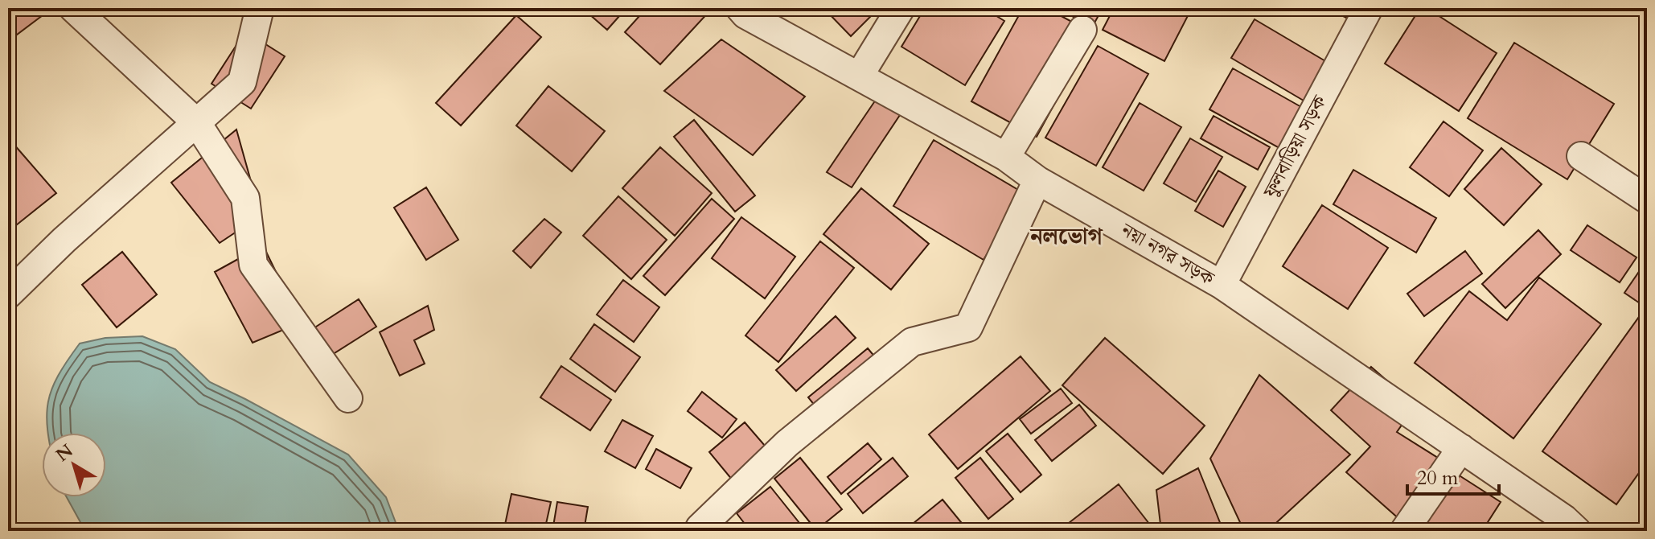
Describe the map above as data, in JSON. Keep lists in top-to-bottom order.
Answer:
{
  "streets": {
    "street": ["ফুলবাড়িয়া সড়ক", "নয়া নগর সড়ক"]
  },
  "crossings": [
    ["ফুলবাড়িয়া সড়ক", "নয়া নগর সড়ক"]
  ],
  "districts": ["নলভোগ"],
  "scale_bar": "20 m",
  "north": "top left"
}
